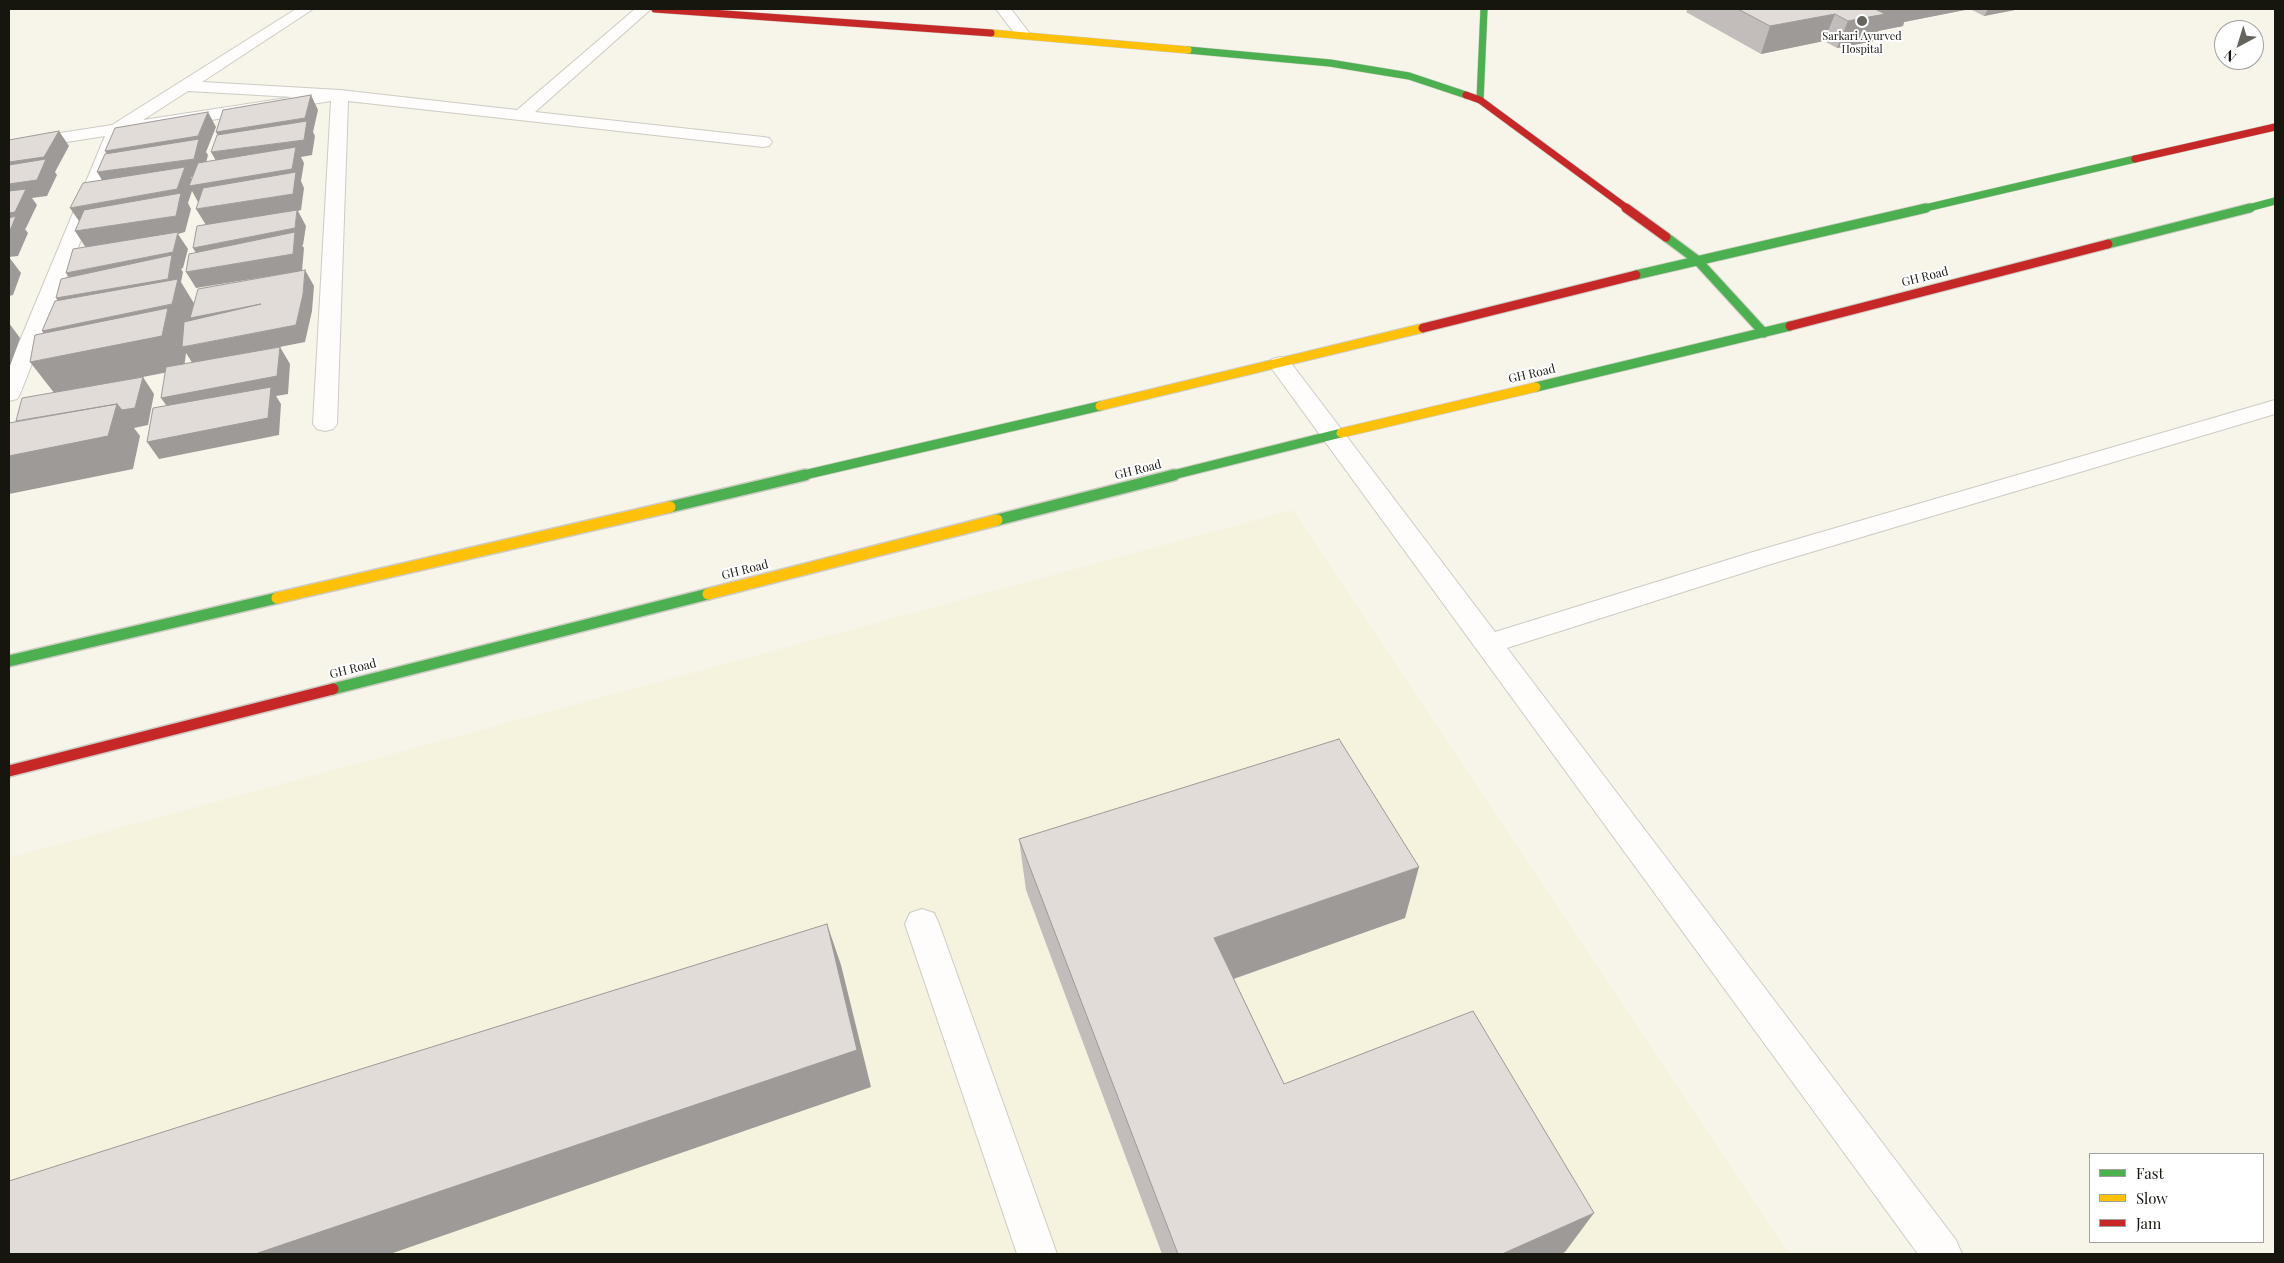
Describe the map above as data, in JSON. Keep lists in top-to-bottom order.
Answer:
{
  "streets": {
    "main road": ["GH Road"]
  },
  "places": ["Sarkari Ayurved Hospital"],
  "legend": ["Fast", "Slow", "Jam"],
  "north": "bottom left"
}
